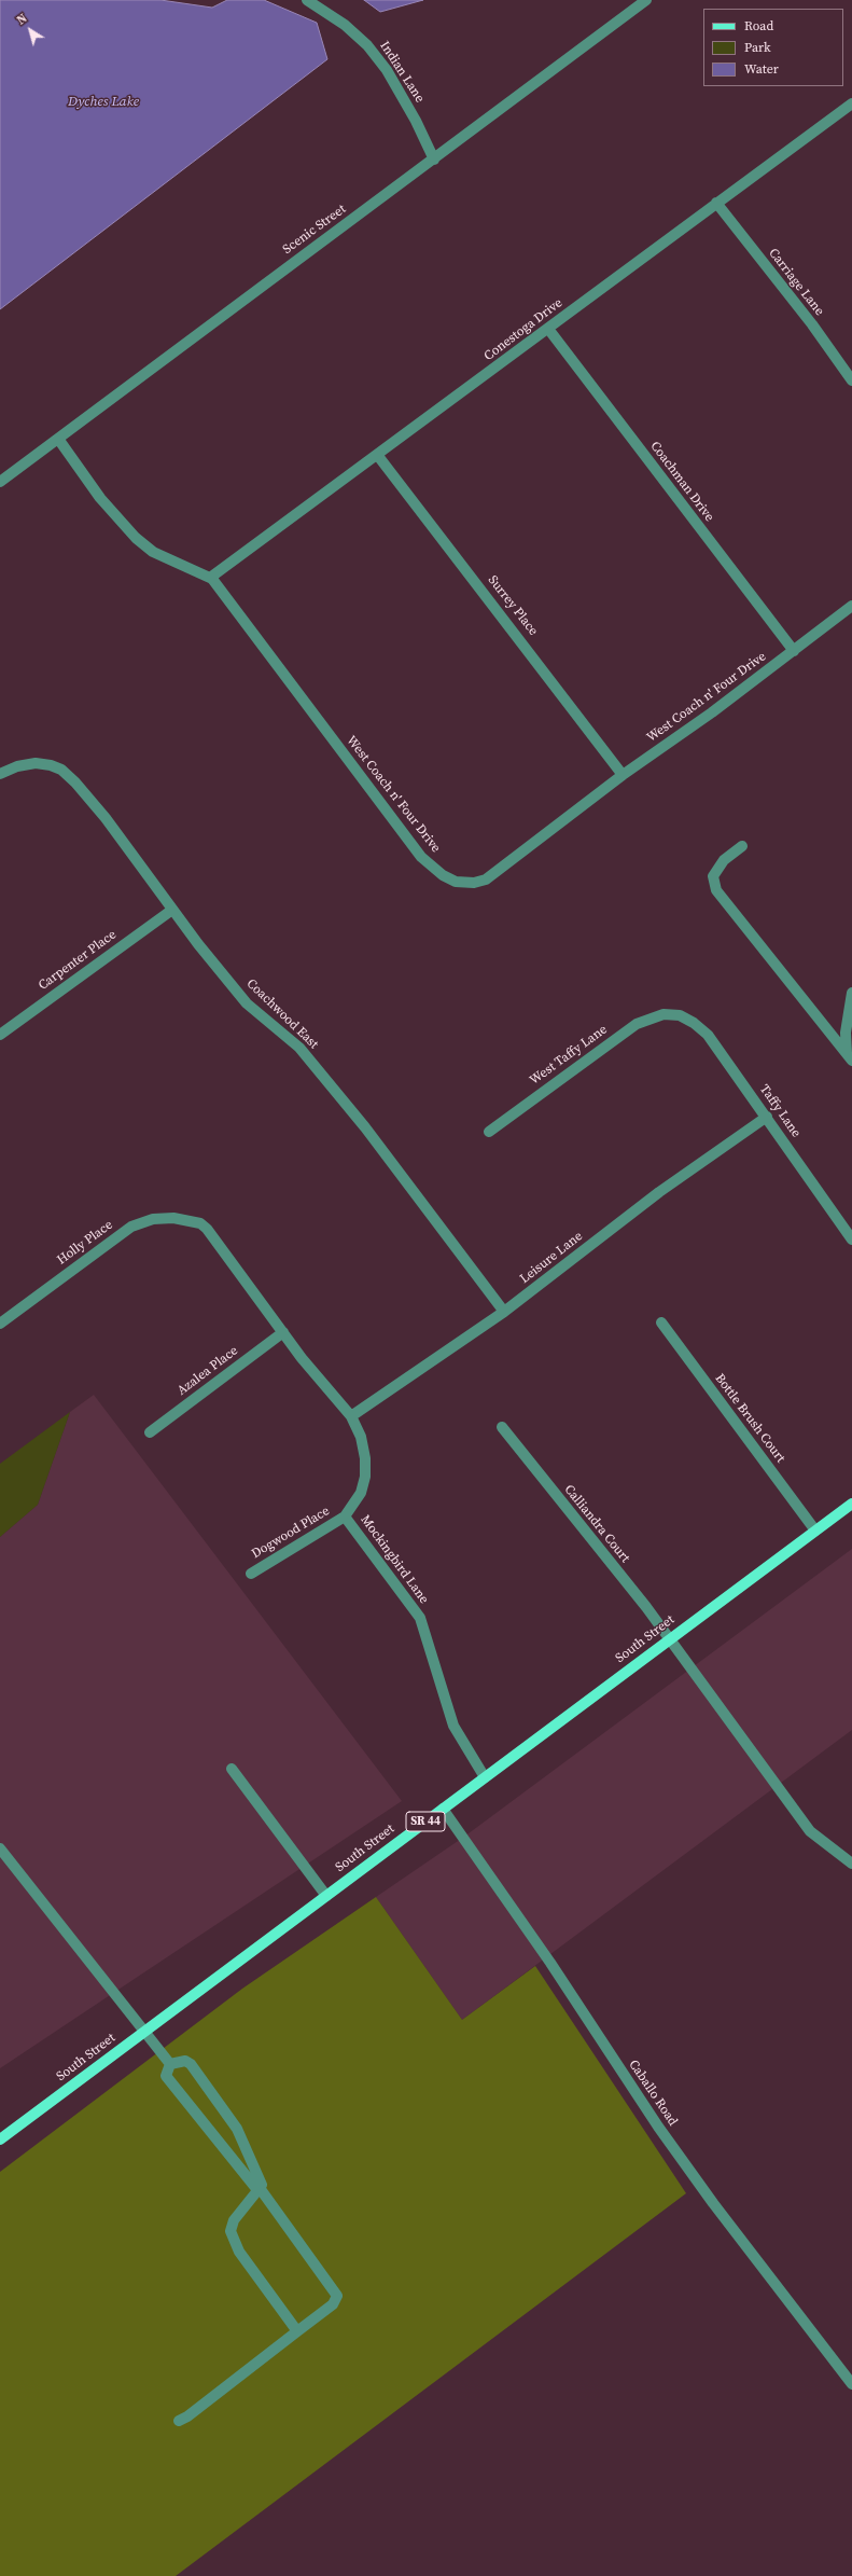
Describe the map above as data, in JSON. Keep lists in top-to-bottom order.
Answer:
{
  "streets": {
    "main road": ["South Street", "SR 44"],
    "street": [
      "Indian Lane",
      "Scenic Street",
      "Carriage Lane",
      "Conestoga Drive",
      "Coachman Drive",
      "Surrey Place",
      "West Coach n' Four Drive",
      "Carpenter Place",
      "Coachwood East",
      "West Taffy Lane",
      "Taffy Lane",
      "Holly Place",
      "Leisure Lane",
      "Azalea Place",
      "Bottle Brush Court",
      "Calliandra Court",
      "Dogwood Place",
      "Mockingbird Lane",
      "Caballo Road"
    ]
  },
  "crossings": [
    ["Indian Lane", "Scenic Street"],
    ["Scenic Street", "West Coach n' Four Drive"],
    ["Carriage Lane", "Conestoga Drive"],
    ["Conestoga Drive", "Coachman Drive"],
    ["Conestoga Drive", "Surrey Place"],
    ["Conestoga Drive", "West Coach n' Four Drive"],
    ["Coachman Drive", "West Coach n' Four Drive"],
    ["Surrey Place", "West Coach n' Four Drive"],
    ["Carpenter Place", "Coachwood East"],
    ["Coachwood East", "Leisure Lane"],
    ["West Taffy Lane", "Taffy Lane"],
    ["Taffy Lane", "Leisure Lane"],
    ["Holly Place", "Mockingbird Lane"],
    ["Leisure Lane", "Mockingbird Lane"],
    ["Azalea Place", "Mockingbird Lane"],
    ["Bottle Brush Court", "South Street"],
    ["Calliandra Court", "South Street"],
    ["Dogwood Place", "Mockingbird Lane"],
    ["Mockingbird Lane", "South Street"],
    ["South Street", "Caballo Road"]
  ],
  "water": ["Dyches Lake"],
  "legend": ["Road", "Park", "Water"],
  "north": "top left"
}
